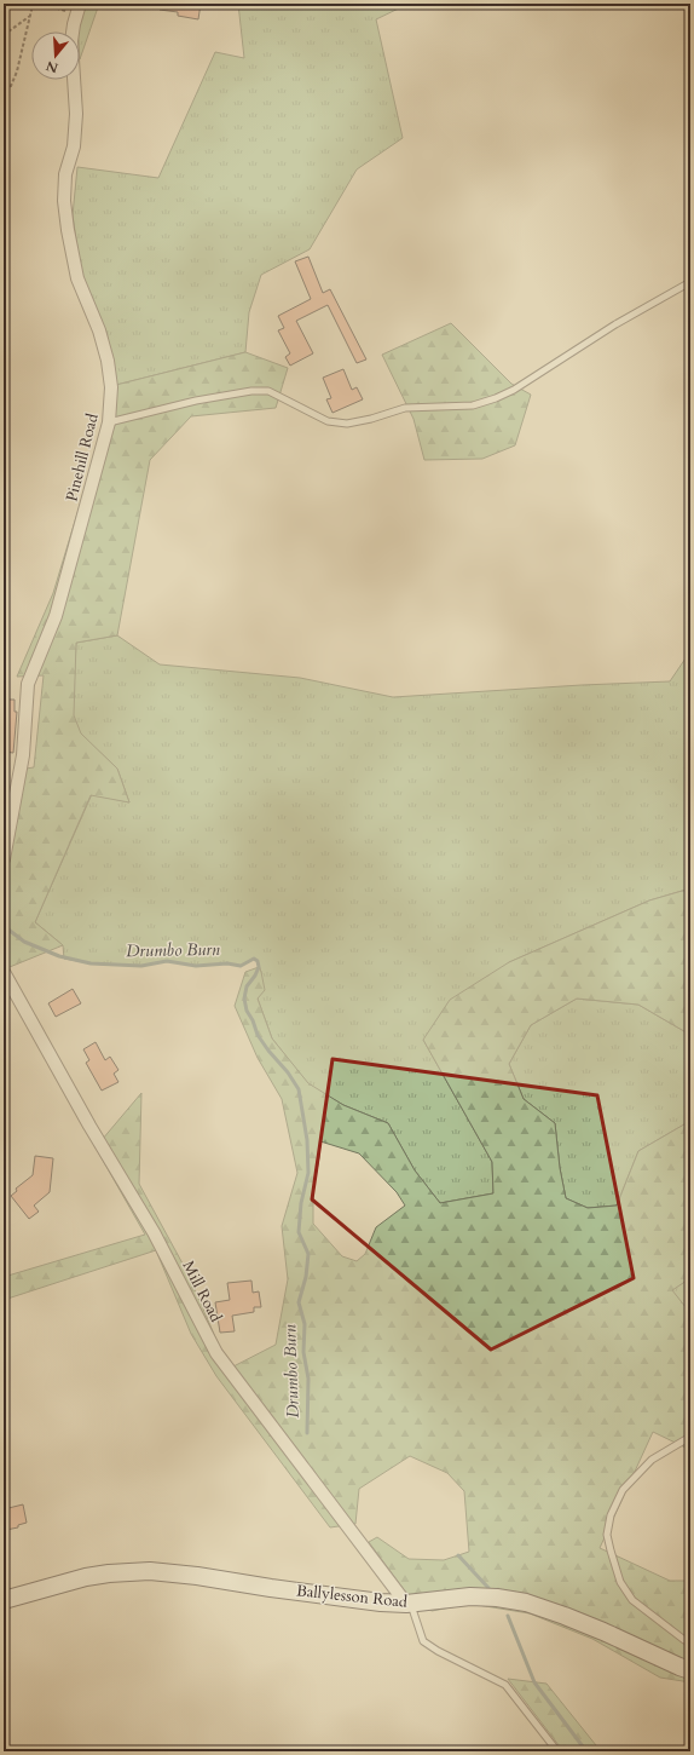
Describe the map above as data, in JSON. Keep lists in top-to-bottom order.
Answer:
{
  "streets": {
    "main road": ["Ballylesson Road"],
    "street": ["Pinehill Road", "Mill Road"]
  },
  "crossings": [
    ["Mill Road", "Ballylesson Road"]
  ],
  "water": ["Drumbo Burn"],
  "north": "bottom"
}
